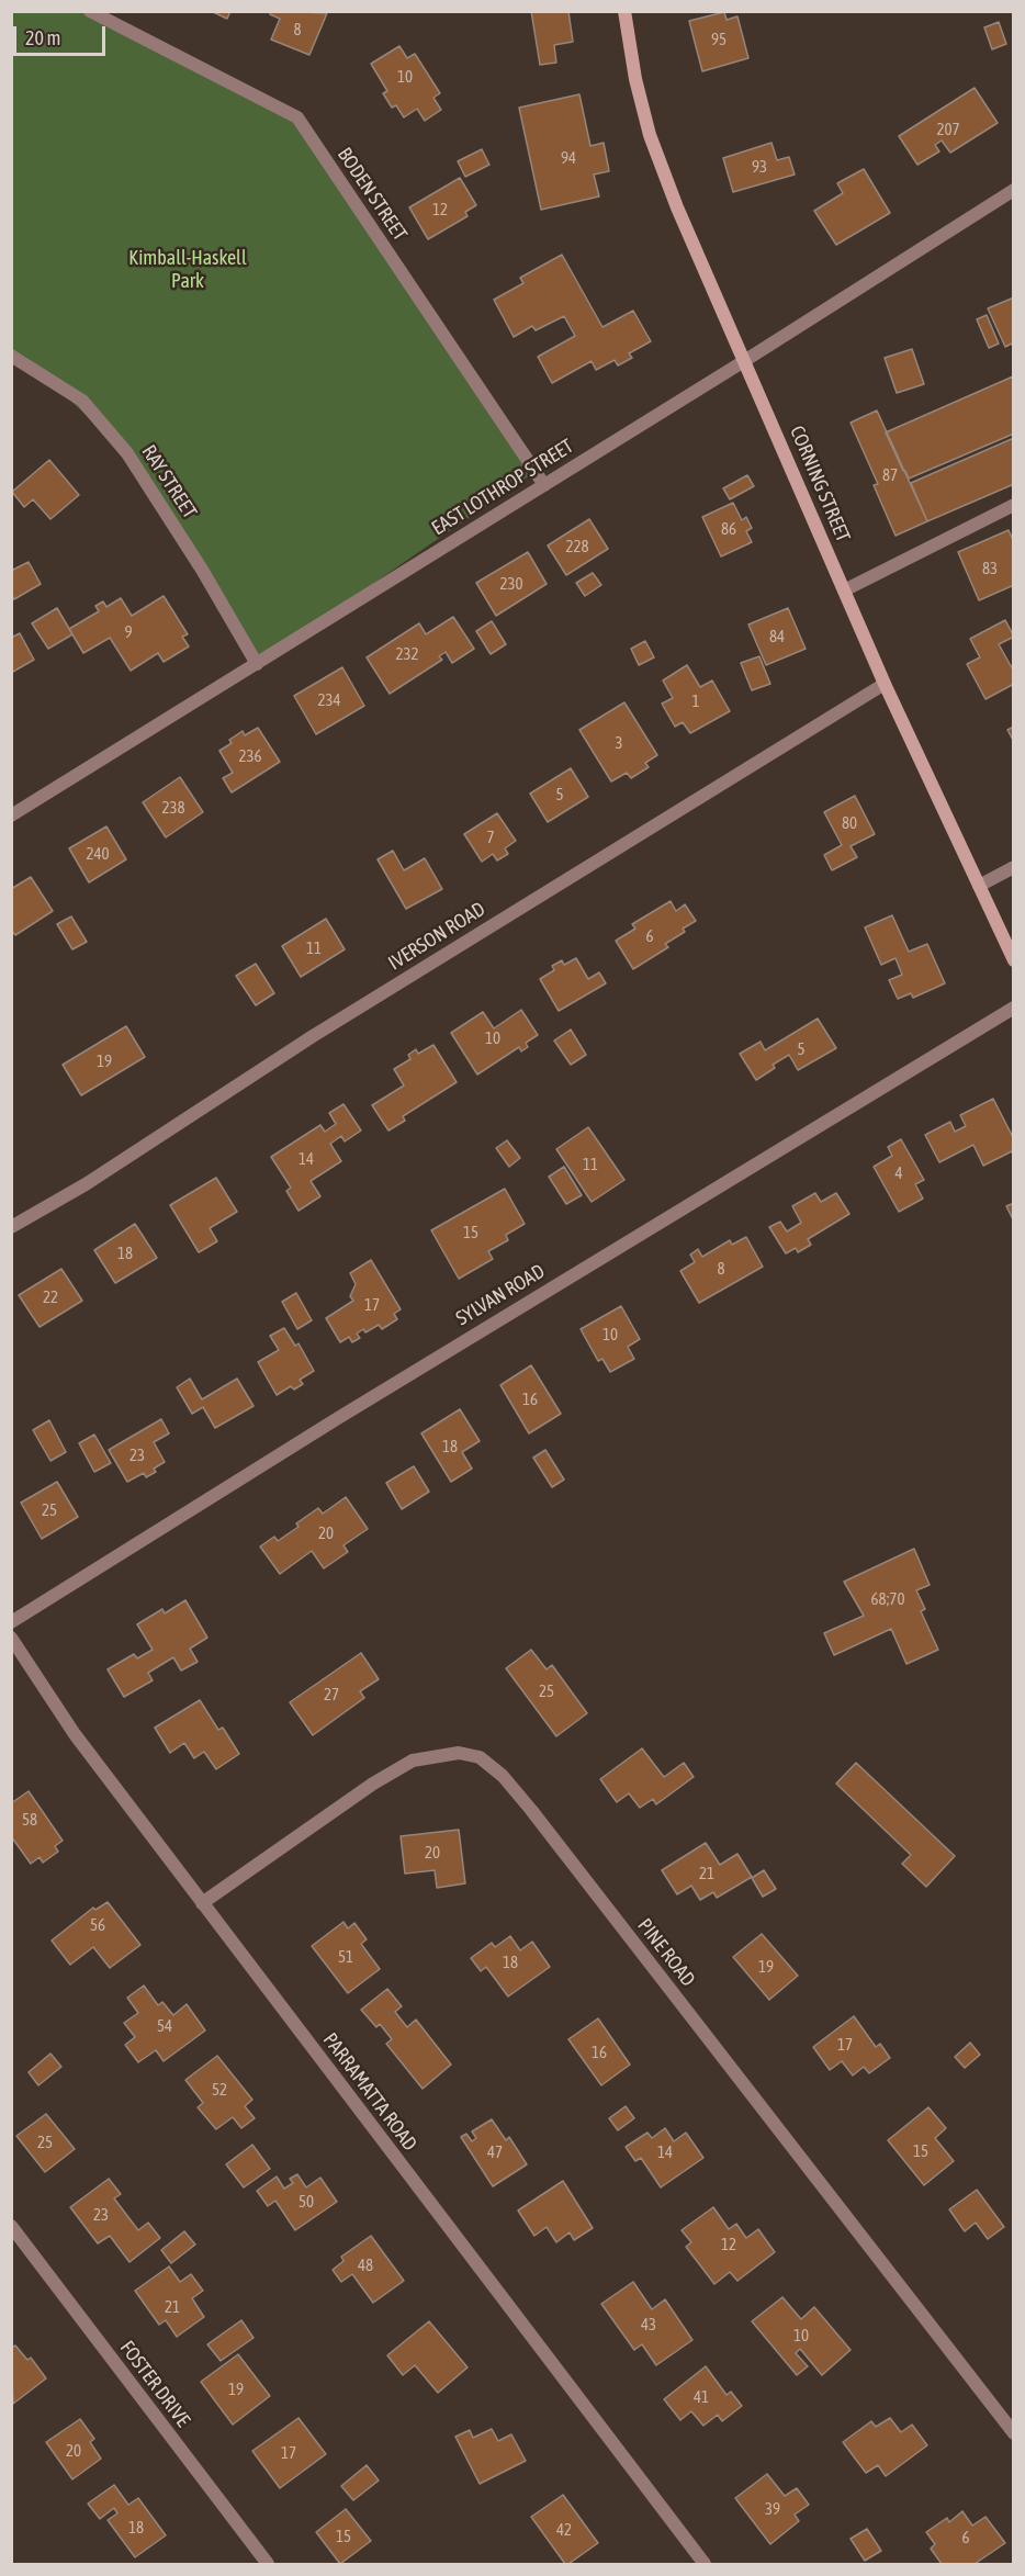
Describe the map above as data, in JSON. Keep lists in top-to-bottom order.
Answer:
{
  "streets": {
    "street": [
      "BODEN STREET",
      "RAY STREET",
      "CORNING STREET",
      "EAST LOTHROP STREET",
      "IVERSON ROAD",
      "SYLVAN ROAD",
      "PINE ROAD",
      "PARRAMATTA ROAD",
      "FOSTER DRIVE"
    ]
  },
  "crossings": [
    ["BODEN STREET", "EAST LOTHROP STREET"],
    ["RAY STREET", "EAST LOTHROP STREET"],
    ["CORNING STREET", "EAST LOTHROP STREET"],
    ["CORNING STREET", "IVERSON ROAD"],
    ["PINE ROAD", "PARRAMATTA ROAD"]
  ],
  "parks": ["Kimball-Haskell Park"],
  "house_numbers": [
    "8",
    "95",
    "10",
    "207",
    "94",
    "93",
    "12",
    "87",
    "86",
    "228",
    "83",
    "230",
    "9",
    "84",
    "232",
    "234",
    "1",
    "3",
    "236",
    "5",
    "238",
    "80",
    "7",
    "240",
    "6",
    "11",
    "10",
    "5",
    "19",
    "14",
    "11",
    "4",
    "15",
    "18",
    "8",
    "22",
    "17",
    "10",
    "16",
    "18",
    "23",
    "25",
    "20",
    "68;70",
    "25",
    "27",
    "58",
    "20",
    "21",
    "56",
    "51",
    "18",
    "19",
    "54",
    "17",
    "16",
    "52",
    "25",
    "15",
    "47",
    "14",
    "50",
    "23",
    "12",
    "48",
    "21",
    "43",
    "10",
    "19",
    "41",
    "20",
    "17",
    "39",
    "18",
    "42",
    "15",
    "6"
  ],
  "scale_bar": "20 m"
}
